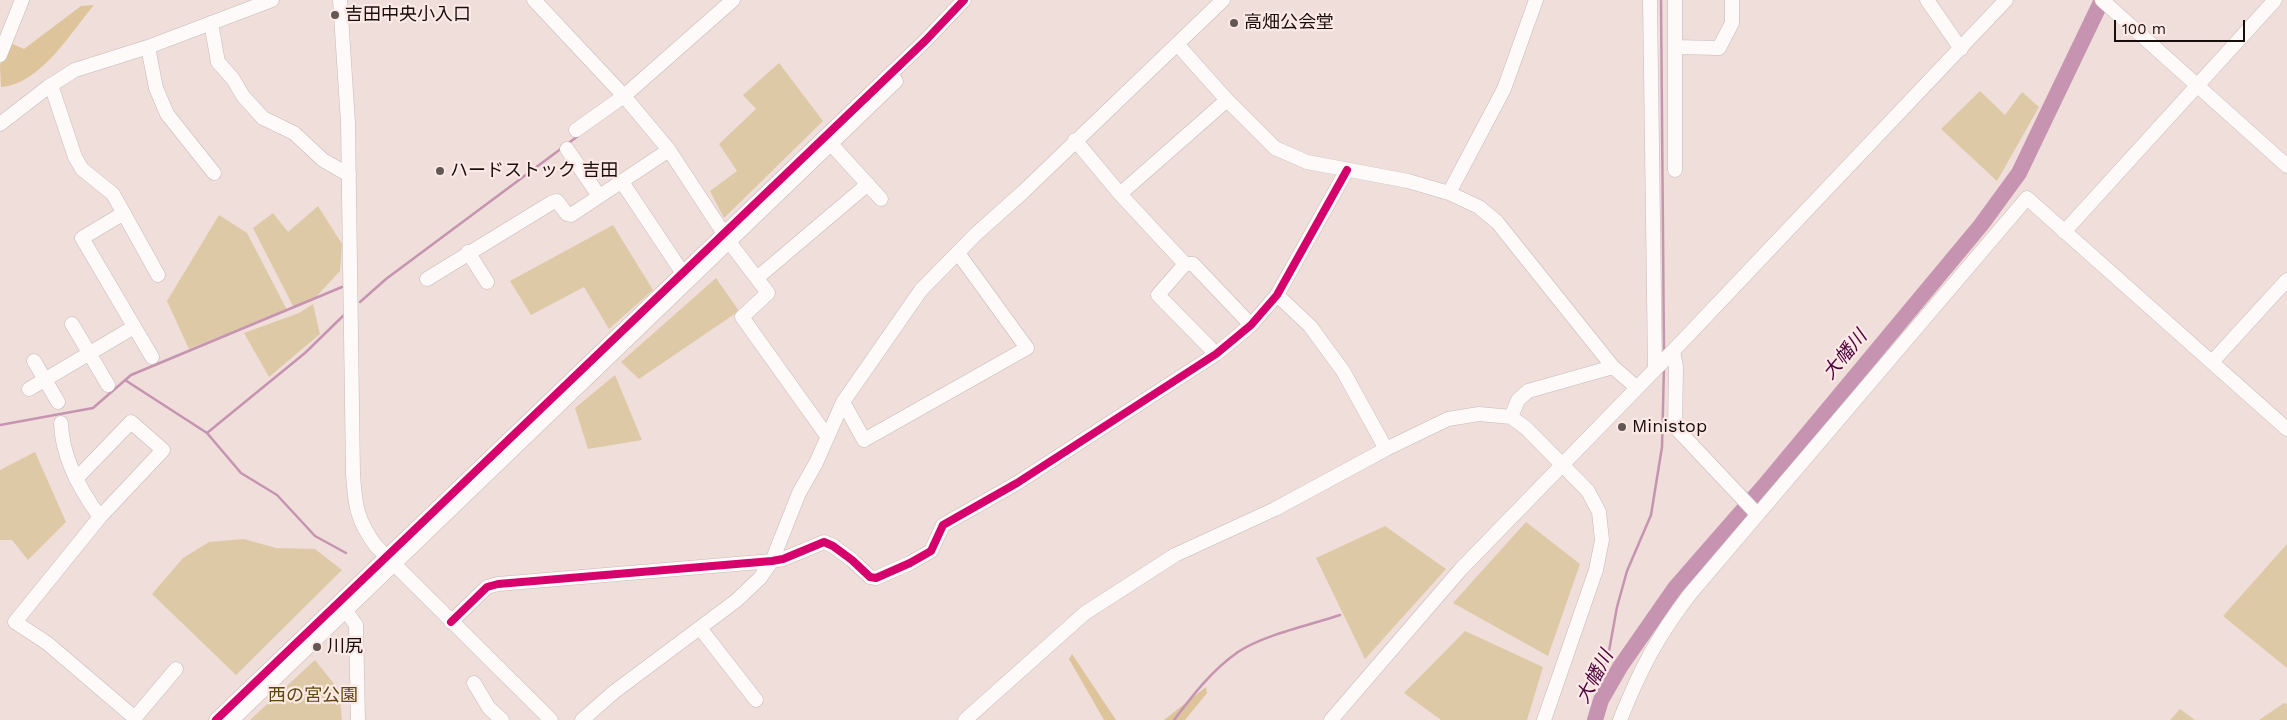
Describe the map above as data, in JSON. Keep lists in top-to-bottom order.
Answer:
{
  "water": ["大幡川"],
  "parks": ["西の宮公園"],
  "places": [
    "吉田中央小入口",
    "高畑公会堂",
    "ハードストック 吉田",
    "Ministop",
    "川尻"
  ],
  "scale_bar": "100 m"
}
